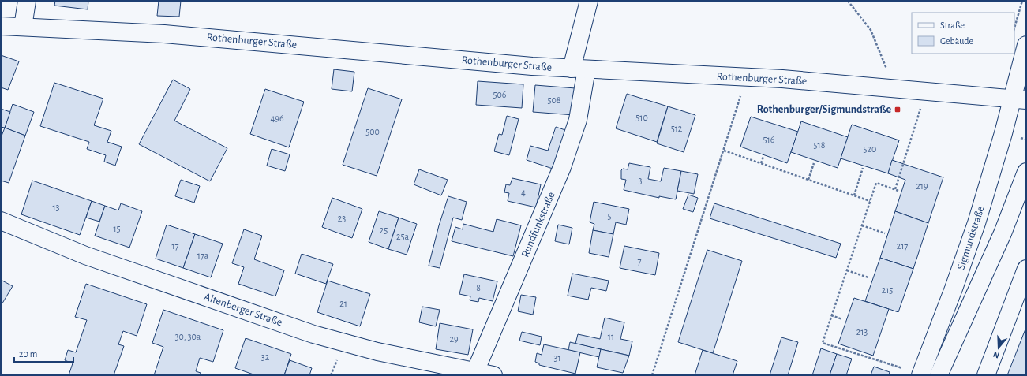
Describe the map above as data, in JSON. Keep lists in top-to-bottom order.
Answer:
{
  "streets": {
    "main road": [
      "Rothenburger Straße",
      "Rundfunkstraße",
      "Sigmundstraße",
      "Altenberger Straße"
    ]
  },
  "crossings": [
    ["Rothenburger Straße", "Rundfunkstraße"],
    ["Rothenburger Straße", "Sigmundstraße"],
    ["Rundfunkstraße", "Altenberger Straße"]
  ],
  "places": {
    "transit": ["Rothenburger/Sigmundstraße"]
  },
  "house_numbers": [
    "506",
    "508",
    "510",
    "496",
    "512",
    "500",
    "516",
    "518",
    "520",
    "3",
    "219",
    "4",
    "13",
    "5",
    "23",
    "15",
    "25",
    "25a",
    "17",
    "217",
    "17a",
    "7",
    "8",
    "215",
    "21",
    "213",
    "30, 30a",
    "11",
    "29",
    "32",
    "31"
  ],
  "legend": ["Straße", "Gebäude"],
  "scale_bar": "20 m",
  "north": "bottom"
}
